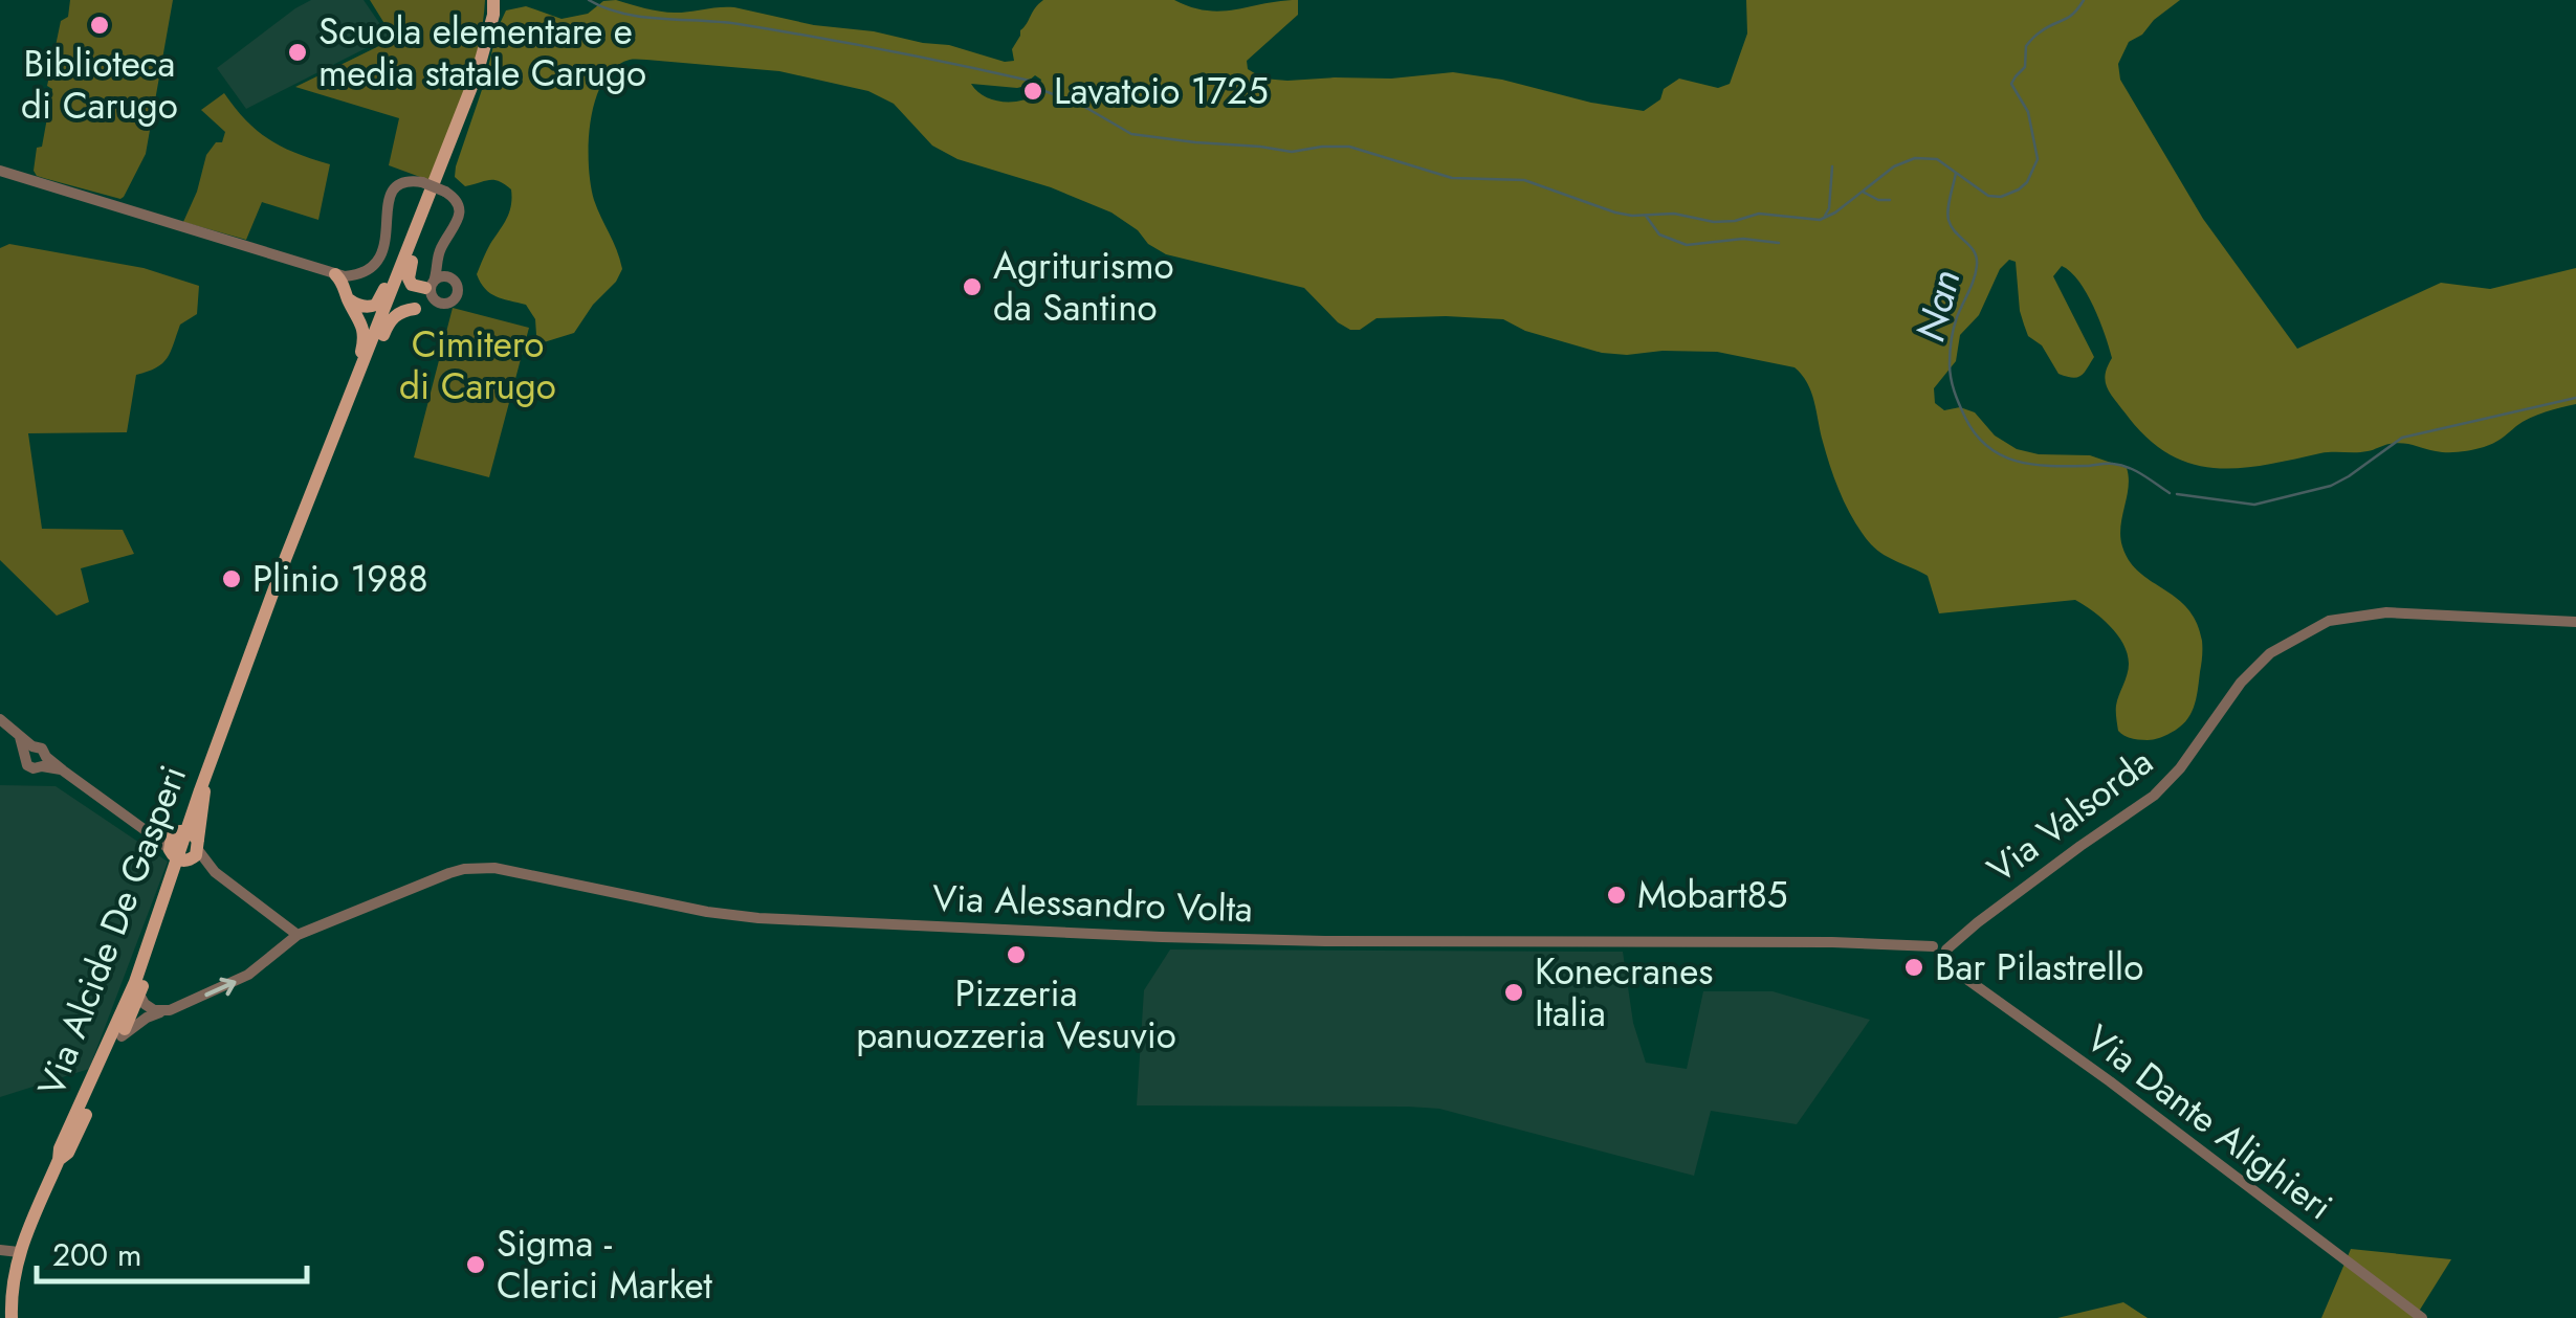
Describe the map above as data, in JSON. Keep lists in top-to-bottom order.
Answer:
{
  "streets": {
    "main road": ["Via Alcide De Gasperi"],
    "street": ["Via Valsorda", "Via Alessandro Volta", "Via Dante Alighieri"]
  },
  "crossings": [
    ["Via Valsorda", "Via Alessandro Volta"],
    ["Via Valsorda", "Via Dante Alighieri"],
    ["Via Alessandro Volta", "Via Alcide De Gasperi"],
    ["Via Alessandro Volta", "Via Dante Alighieri"]
  ],
  "water": ["Nan"],
  "parks": ["Cimitero di Carugo"],
  "places": [
    "Biblioteca di Carugo",
    "Scuola elementare e media statale Carugo",
    "Lavatoio 1725",
    "Agriturismo da Santino",
    "Plinio 1988",
    "Mobart85",
    "Pizzeria panuozzeria Vesuvio",
    "Bar Pilastrello",
    "Konecranes Italia",
    "Sigma - Clerici Market"
  ],
  "scale_bar": "200 m"
}
